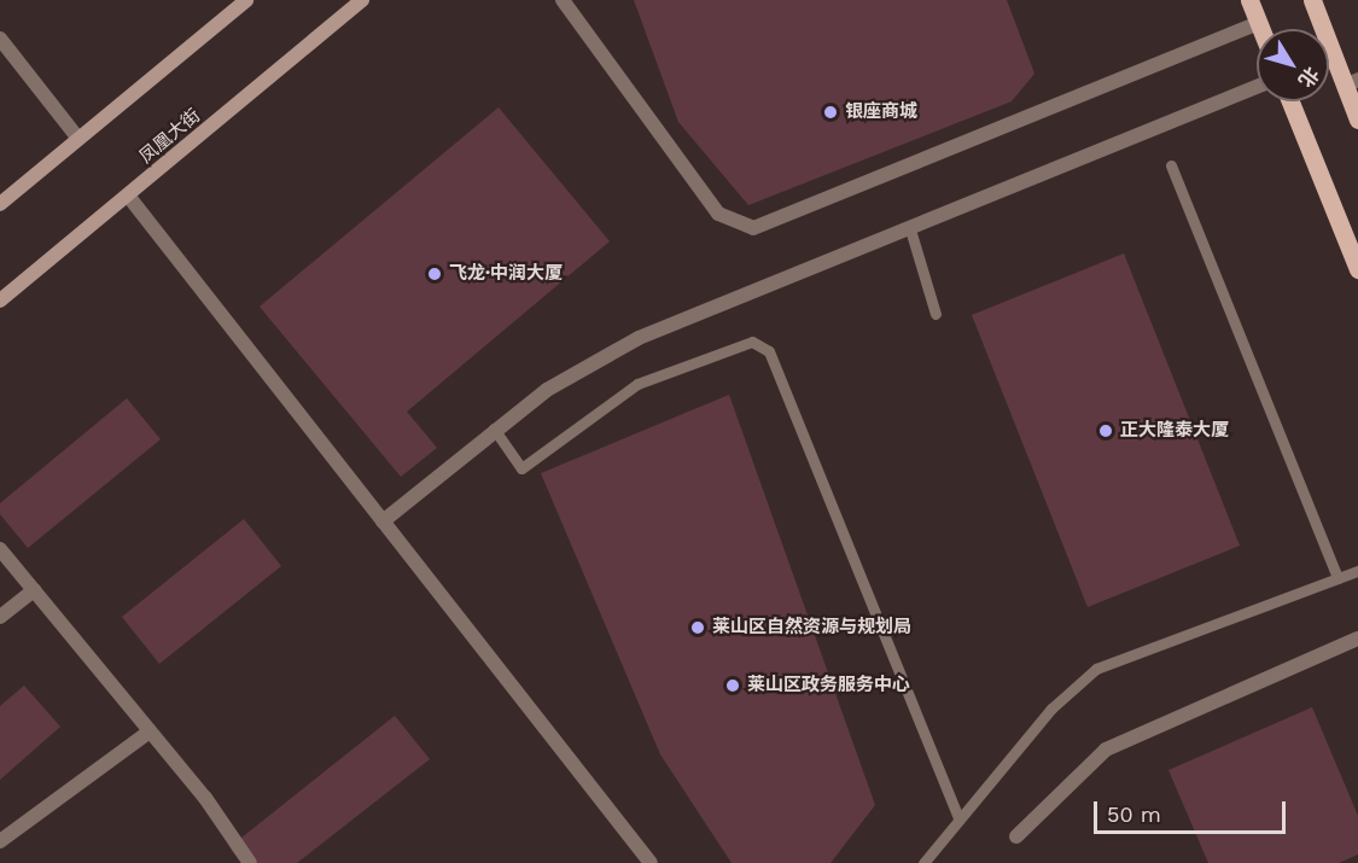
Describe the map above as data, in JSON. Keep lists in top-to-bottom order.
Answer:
{
  "streets": {
    "main road": ["凤凰大街"]
  },
  "places": [
    "银座商城",
    "飞龙·中润大厦",
    "正大隆泰大厦",
    "莱山区自然资源与规划局",
    "莱山区政务服务中心"
  ],
  "scale_bar": "50 m",
  "north": "bottom right"
}
